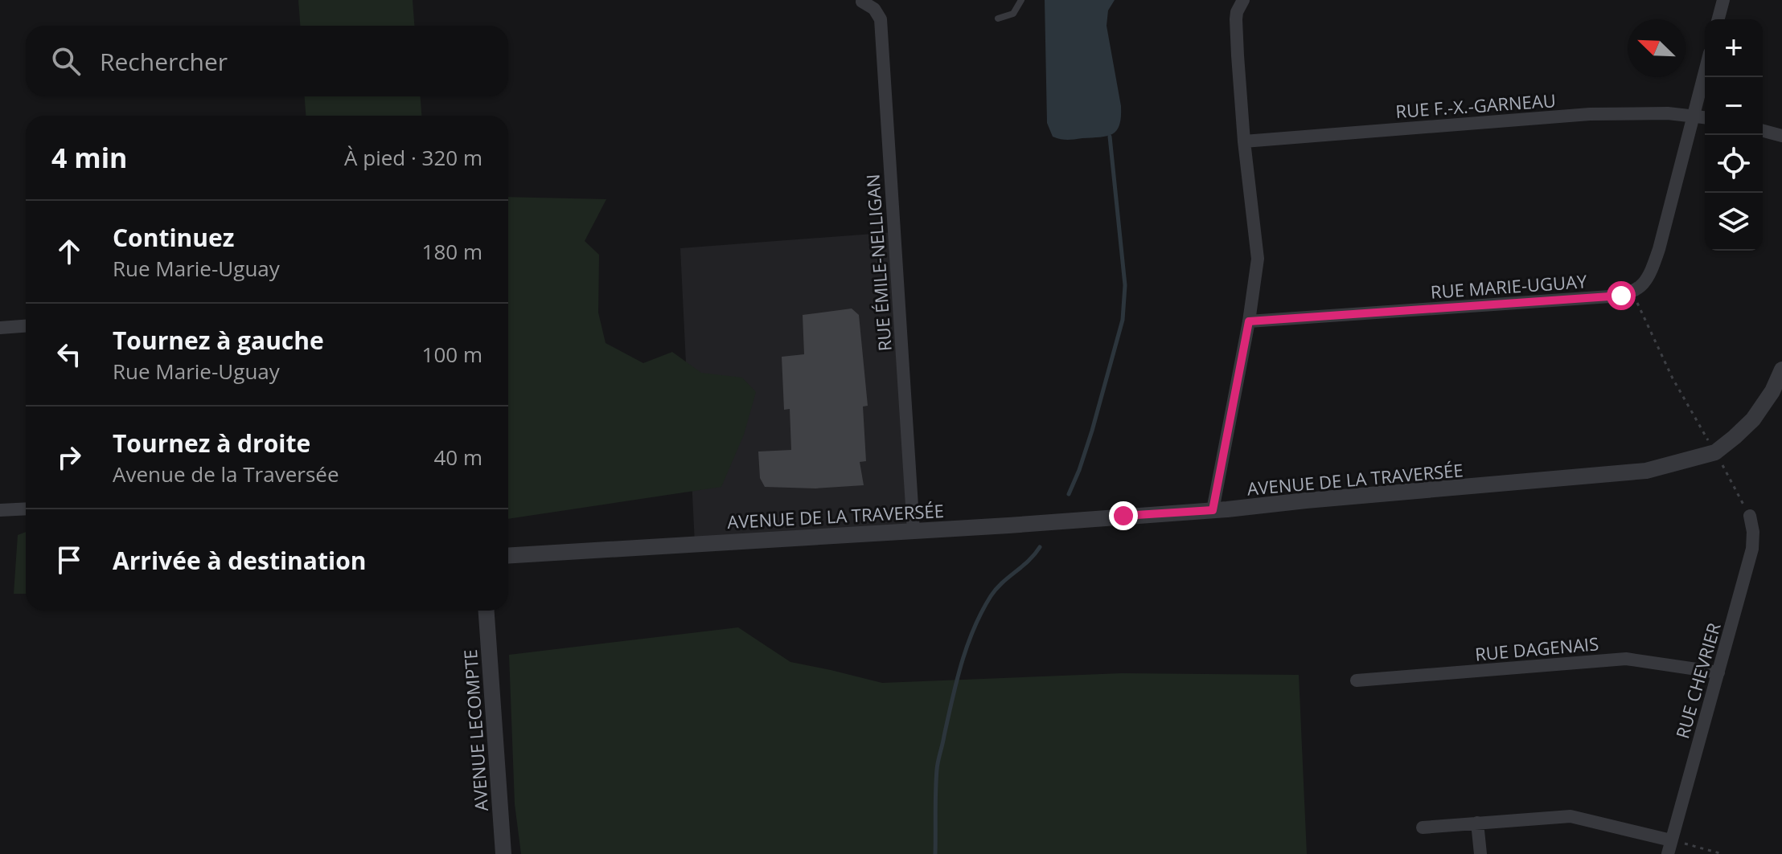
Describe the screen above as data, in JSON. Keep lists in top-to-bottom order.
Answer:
{
  "streets": {
    "street": [
      "RUE F.-X.-GARNEAU",
      "RUE ÉMILE-NELLIGAN",
      "RUE MARIE-UGUAY",
      "AVENUE DE LA TRAVERSÉE",
      "RUE DAGENAIS",
      "RUE CHEVRIER",
      "AVENUE LECOMPTE"
    ]
  },
  "crossings": [
    ["RUE ÉMILE-NELLIGAN", "AVENUE DE LA TRAVERSÉE"],
    ["RUE DAGENAIS", "RUE CHEVRIER"]
  ],
  "north": "top left",
  "page": {
    "map_buttons": ["+", "−"],
    "search": "Rechercher",
    "heading": ["4 min", "À pied · 320 m"],
    "list": [
      ["Continuez", "Rue Marie-Uguay", "180 m"],
      ["Tournez à gauche", "Rue Marie-Uguay", "100 m"],
      ["Tournez à droite", "Avenue de la Traversée", "40 m"],
      "Arrivée à destination"
    ]
  }
}
